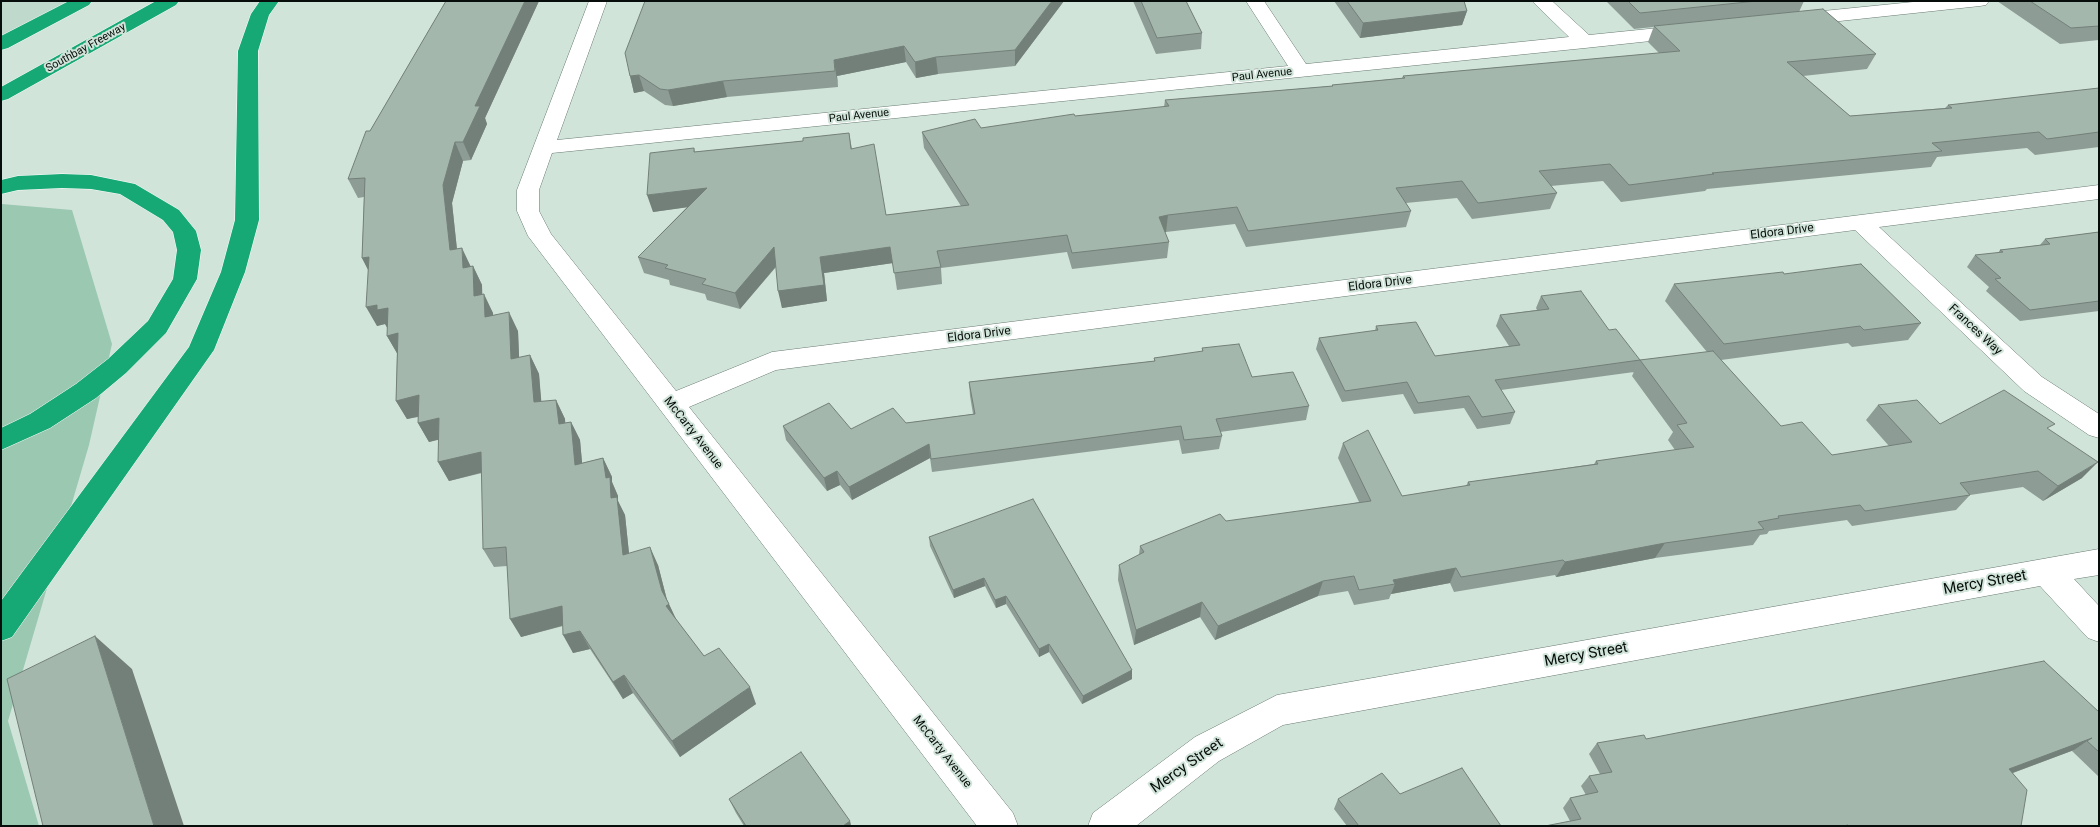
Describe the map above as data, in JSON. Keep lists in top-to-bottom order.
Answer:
{
  "streets": {
    "highway": ["Southbay Freeway"],
    "street": [
      "Paul Avenue",
      "Eldora Drive",
      "Frances Way",
      "McCarty Avenue",
      "Mercy Street"
    ]
  },
  "crossings": [
    ["Paul Avenue", "McCarty Avenue"],
    ["Eldora Drive", "Frances Way"],
    ["Eldora Drive", "McCarty Avenue"]
  ]
}
